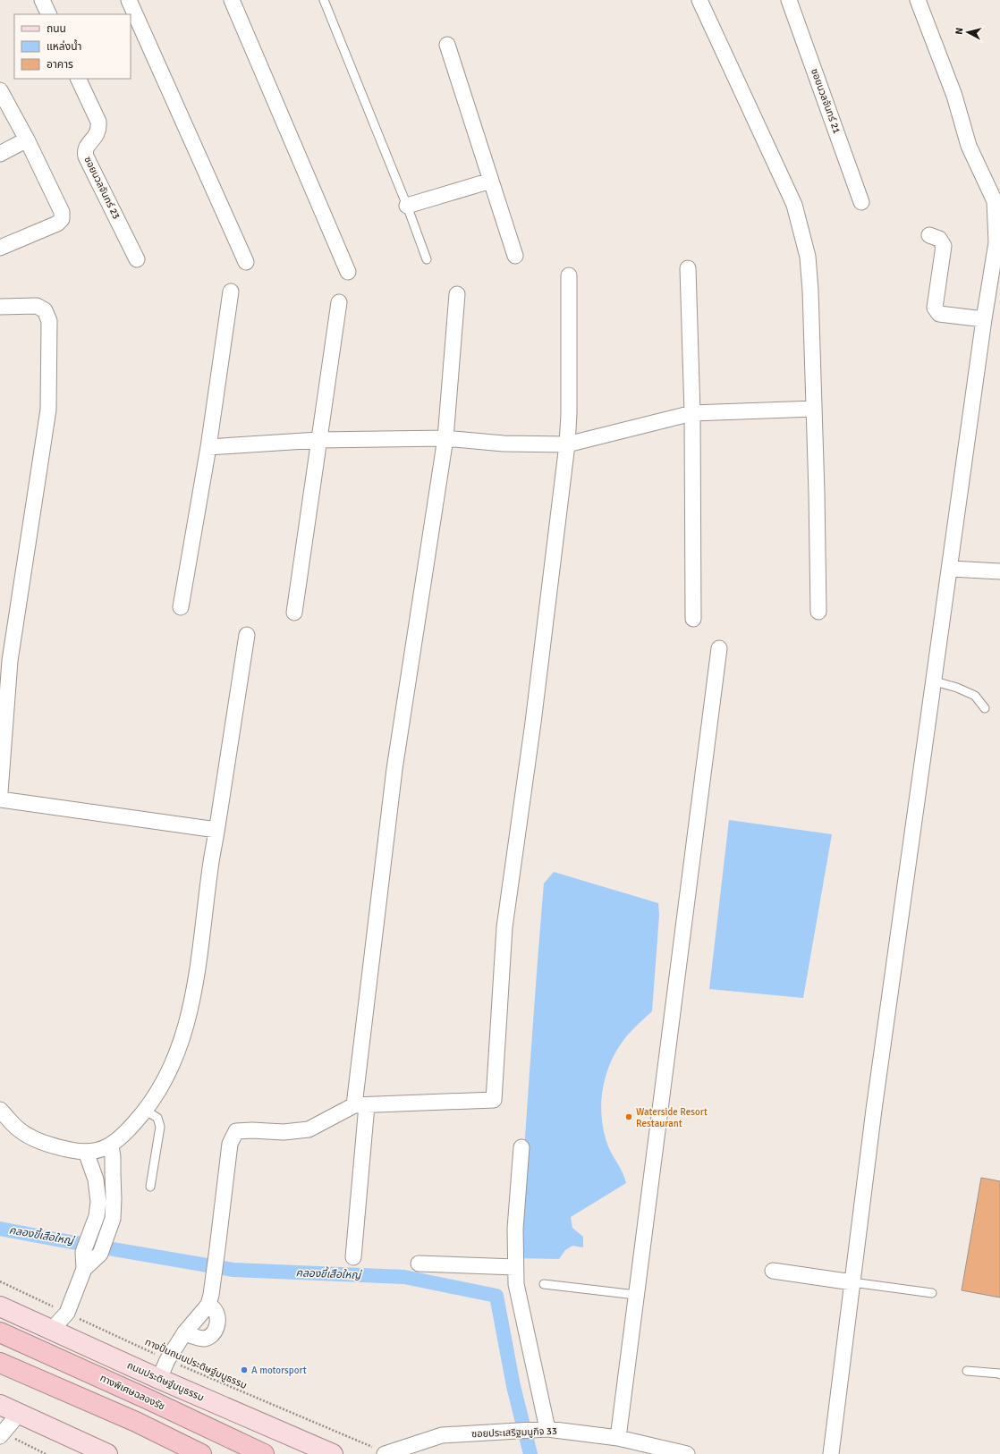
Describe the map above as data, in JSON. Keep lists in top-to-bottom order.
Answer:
{
  "streets": {
    "highway": ["ทางพิเศษฉลองรัช"],
    "main road": ["ถนนประดิษฐ์มนูธรรม"],
    "street": ["ซอยนวลจันทร์ 21", "ซอยนวลจันทร์ 23", "ซอยประเสริฐมนูกิจ 33"],
    "path": ["ทางปั่นถนนประดิษฐ์มนูธรรม"]
  },
  "crossings": [
    ["ทางปั่นถนนประดิษฐ์มนูธรรม", "ซอยประเสริฐมนูกิจ 33"]
  ],
  "water": ["คลองขี้เสือใหญ่"],
  "places": ["Waterside Resort Restaurant", "A motorsport"],
  "legend": ["ถนน", "แหล่งน้ำ", "อาคาร"],
  "north": "left"
}
